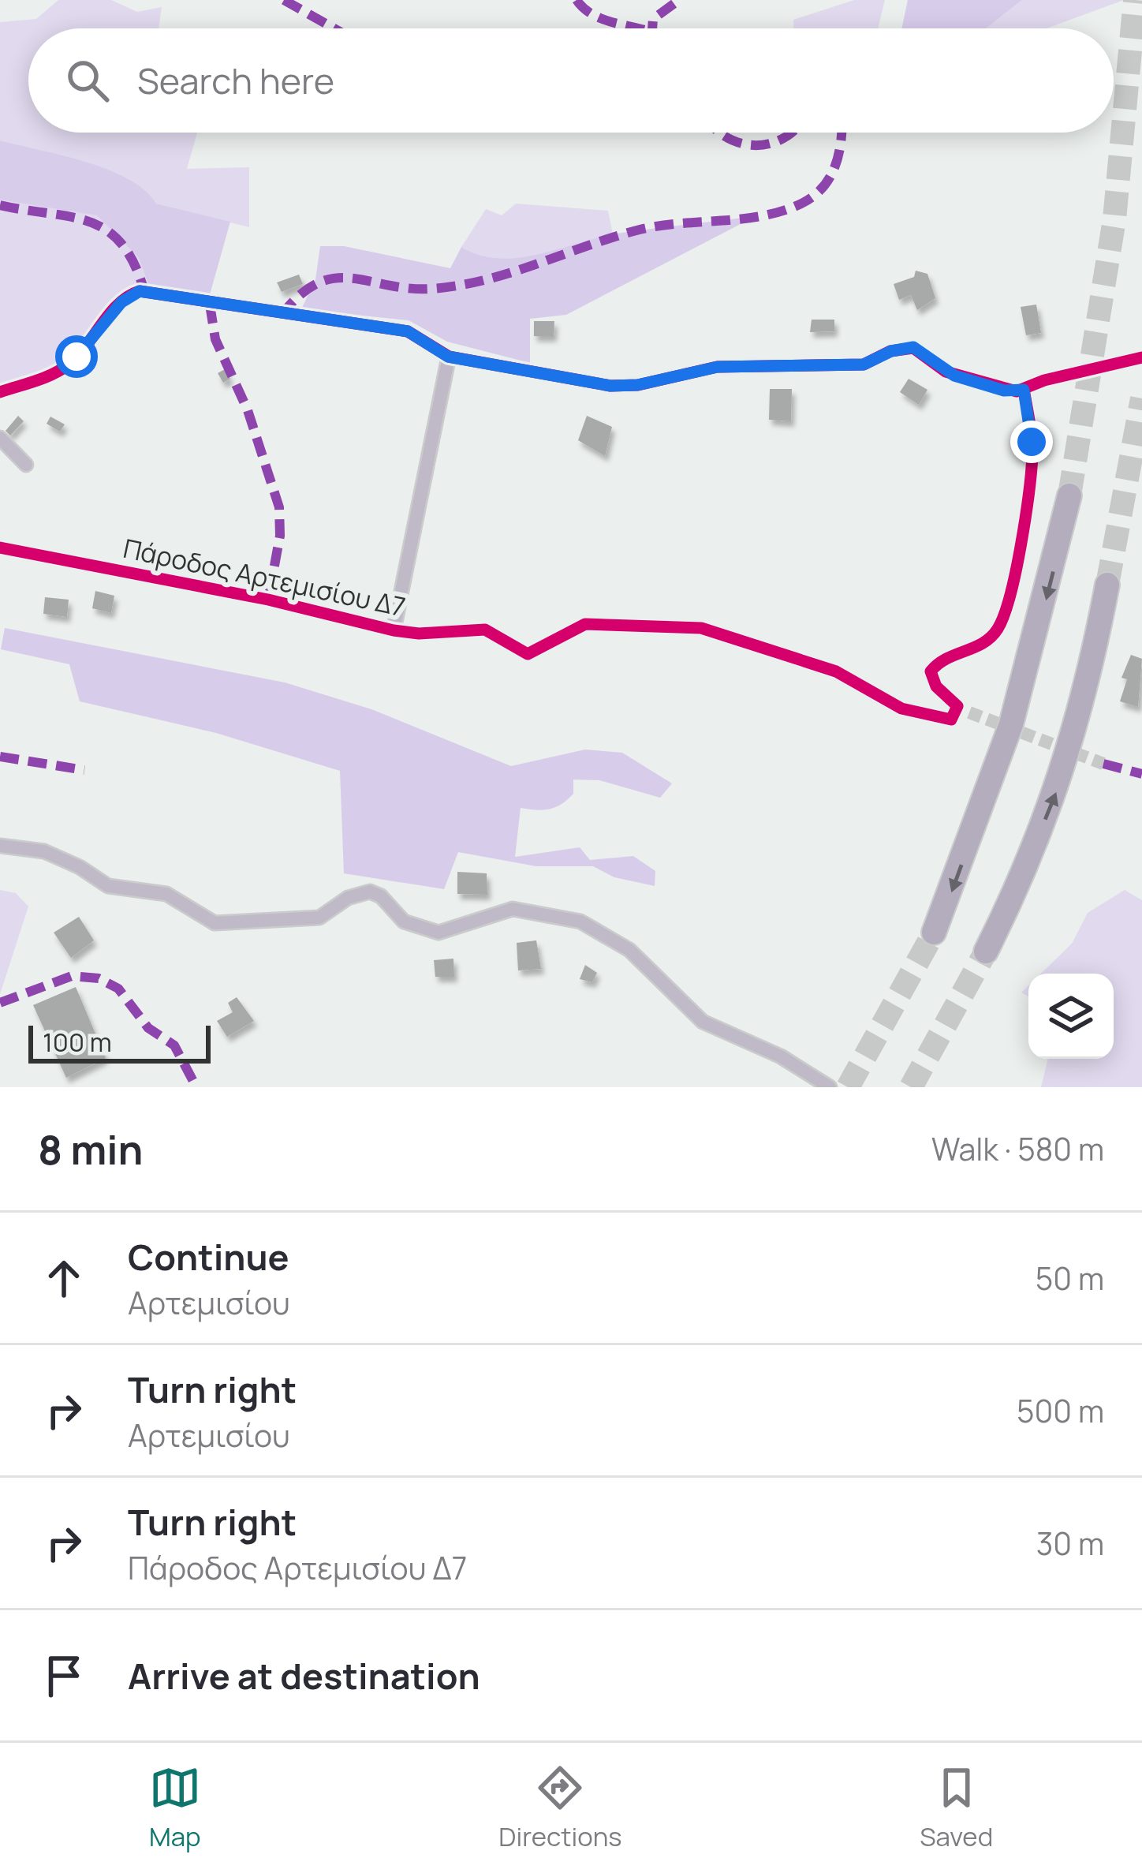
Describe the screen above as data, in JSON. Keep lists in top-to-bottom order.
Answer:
{
  "streets": {
    "street": ["Πάροδος Αρτεμισίου Δ7"]
  },
  "scale_bar": "100 m",
  "page": {
    "search": "Search here",
    "scale": "100 m",
    "heading": ["8 min", "Walk · 580 m"],
    "list": [
      ["Continue", "Αρτεμισίου", "50 m"],
      ["Turn right", "Αρτεμισίου", "500 m"],
      ["Turn right", "Πάροδος Αρτεμισίου Δ7", "30 m"],
      "Arrive at destination"
    ],
    "nav": ["Map", "Directions", "Saved"]
  }
}
